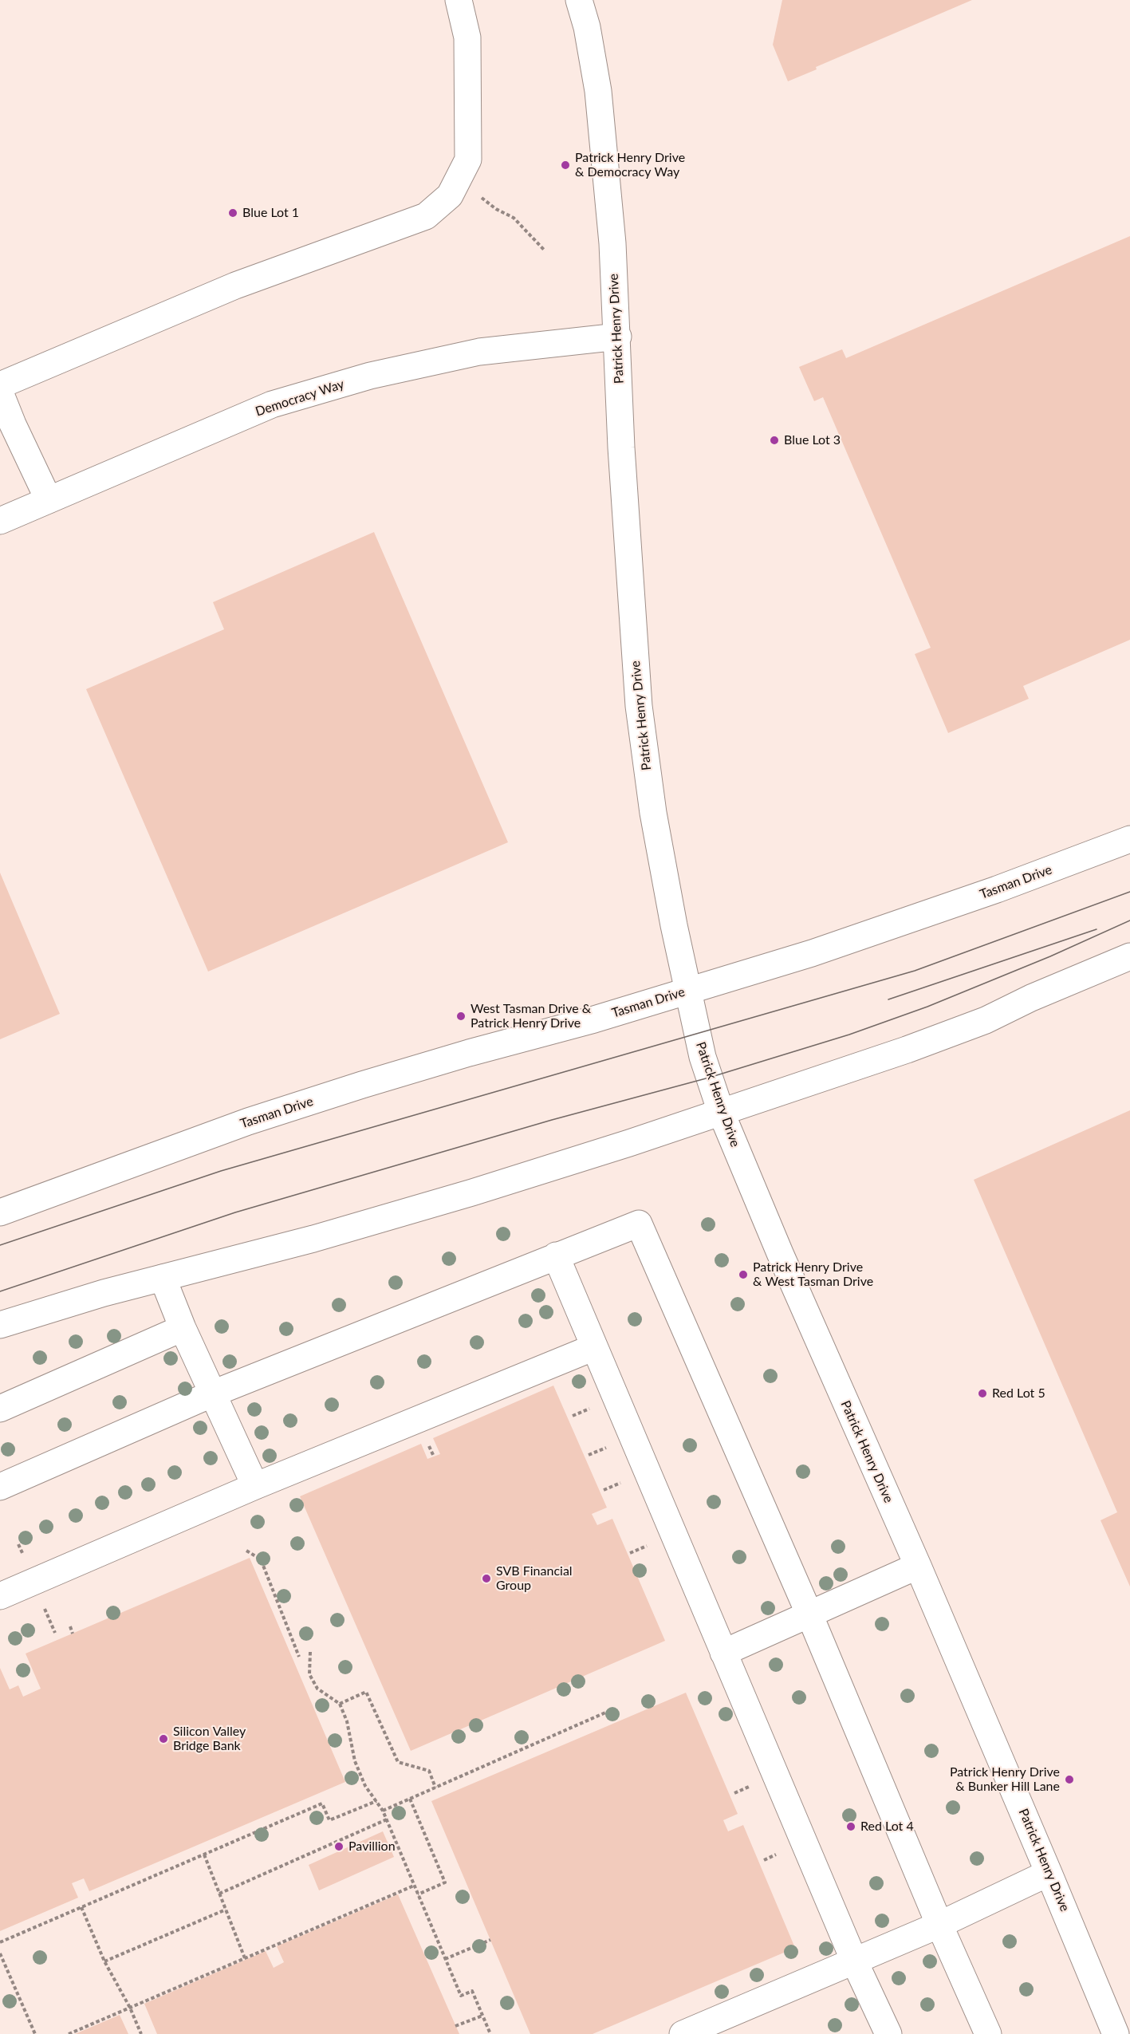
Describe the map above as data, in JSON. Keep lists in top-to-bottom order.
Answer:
{
  "streets": {
    "street": ["Patrick Henry Drive", "Democracy Way", "Tasman Drive"]
  },
  "crossings": [
    ["Patrick Henry Drive", "Democracy Way"],
    ["Patrick Henry Drive", "Tasman Drive"]
  ],
  "places": [
    "Patrick Henry Drive & Democracy Way",
    "Blue Lot 1",
    "Blue Lot 3",
    "West Tasman Drive & Patrick Henry Drive",
    "Patrick Henry Drive & West Tasman Drive",
    "Red Lot 5",
    "SVB Financial Group",
    "Silicon Valley Bridge Bank",
    "Patrick Henry Drive & Bunker Hill Lane",
    "Red Lot 4",
    "Pavillion"
  ]
}
